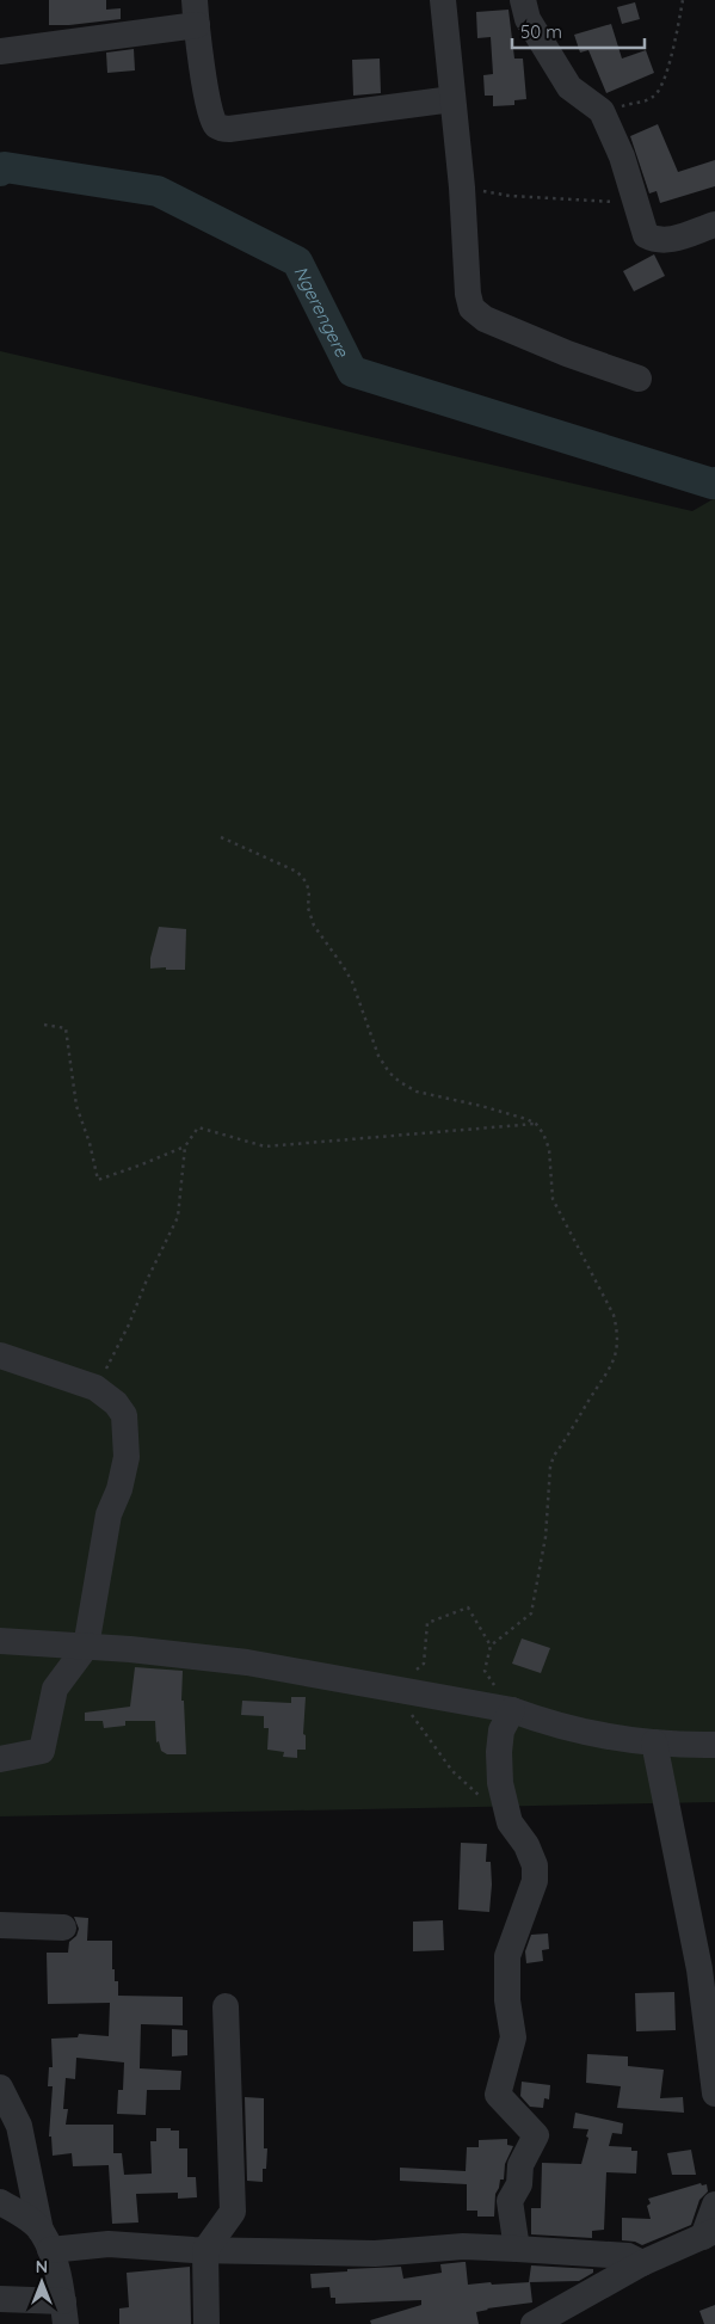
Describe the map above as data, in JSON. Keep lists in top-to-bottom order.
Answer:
{
  "water": ["Ngerengere"],
  "scale_bar": "50 m",
  "north": "top"
}
